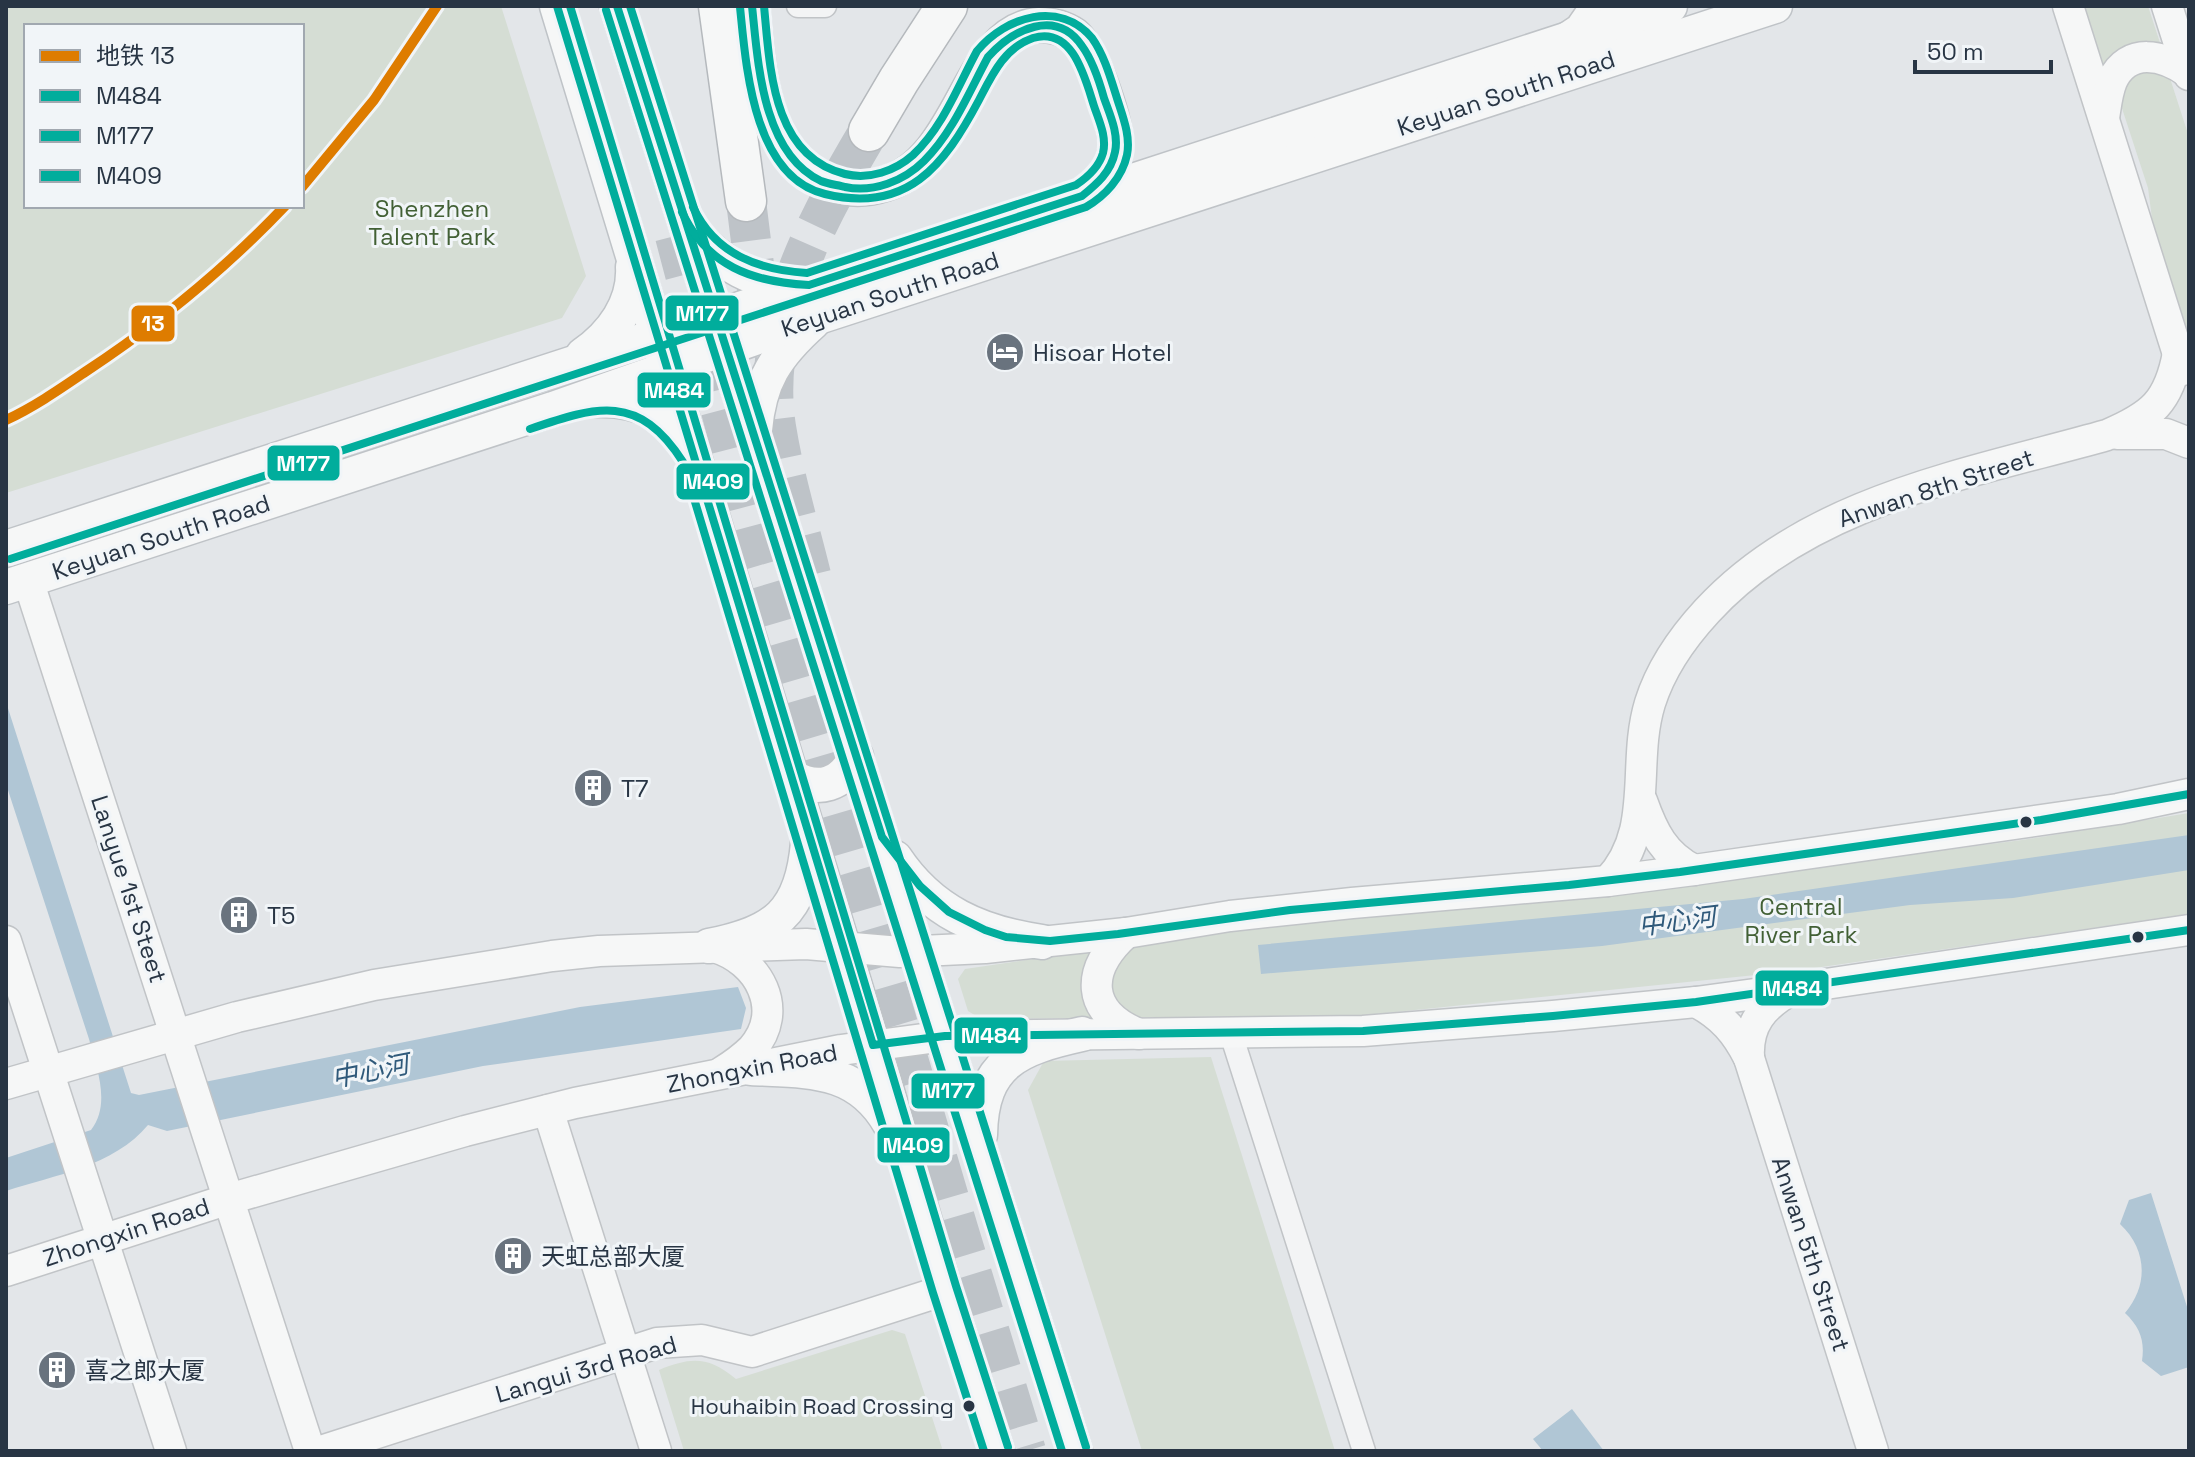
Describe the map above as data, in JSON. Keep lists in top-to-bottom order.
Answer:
{
  "streets": {
    "main road": [
      "Keyuan South Road",
      "Anwan 8th Street",
      "Lanyue 1st Steet",
      "Zhongxin Road",
      "Anwan 5th Street",
      "Langui 3rd Road"
    ]
  },
  "crossings": [
    ["Keyuan South Road", "Lanyue 1st Steet"],
    ["Lanyue 1st Steet", "Zhongxin Road"]
  ],
  "water": ["中心河"],
  "parks": ["Shenzhen Talent Park", "Central River Park"],
  "places": {
    "hotel": ["Hisoar Hotel"],
    "building": [
      "T7",
      "T5",
      "天虹总部大厦",
      "喜之郎大厦"
    ],
    "other": ["Houhaibin Road Crossing"]
  },
  "lines": [
    "metro line 13",
    "transit line M484",
    "transit line M177",
    "transit line M409"
  ],
  "legend": [
    "地铁 13",
    "M484",
    "M177",
    "M409"
  ],
  "scale_bar": "50 m"
}
